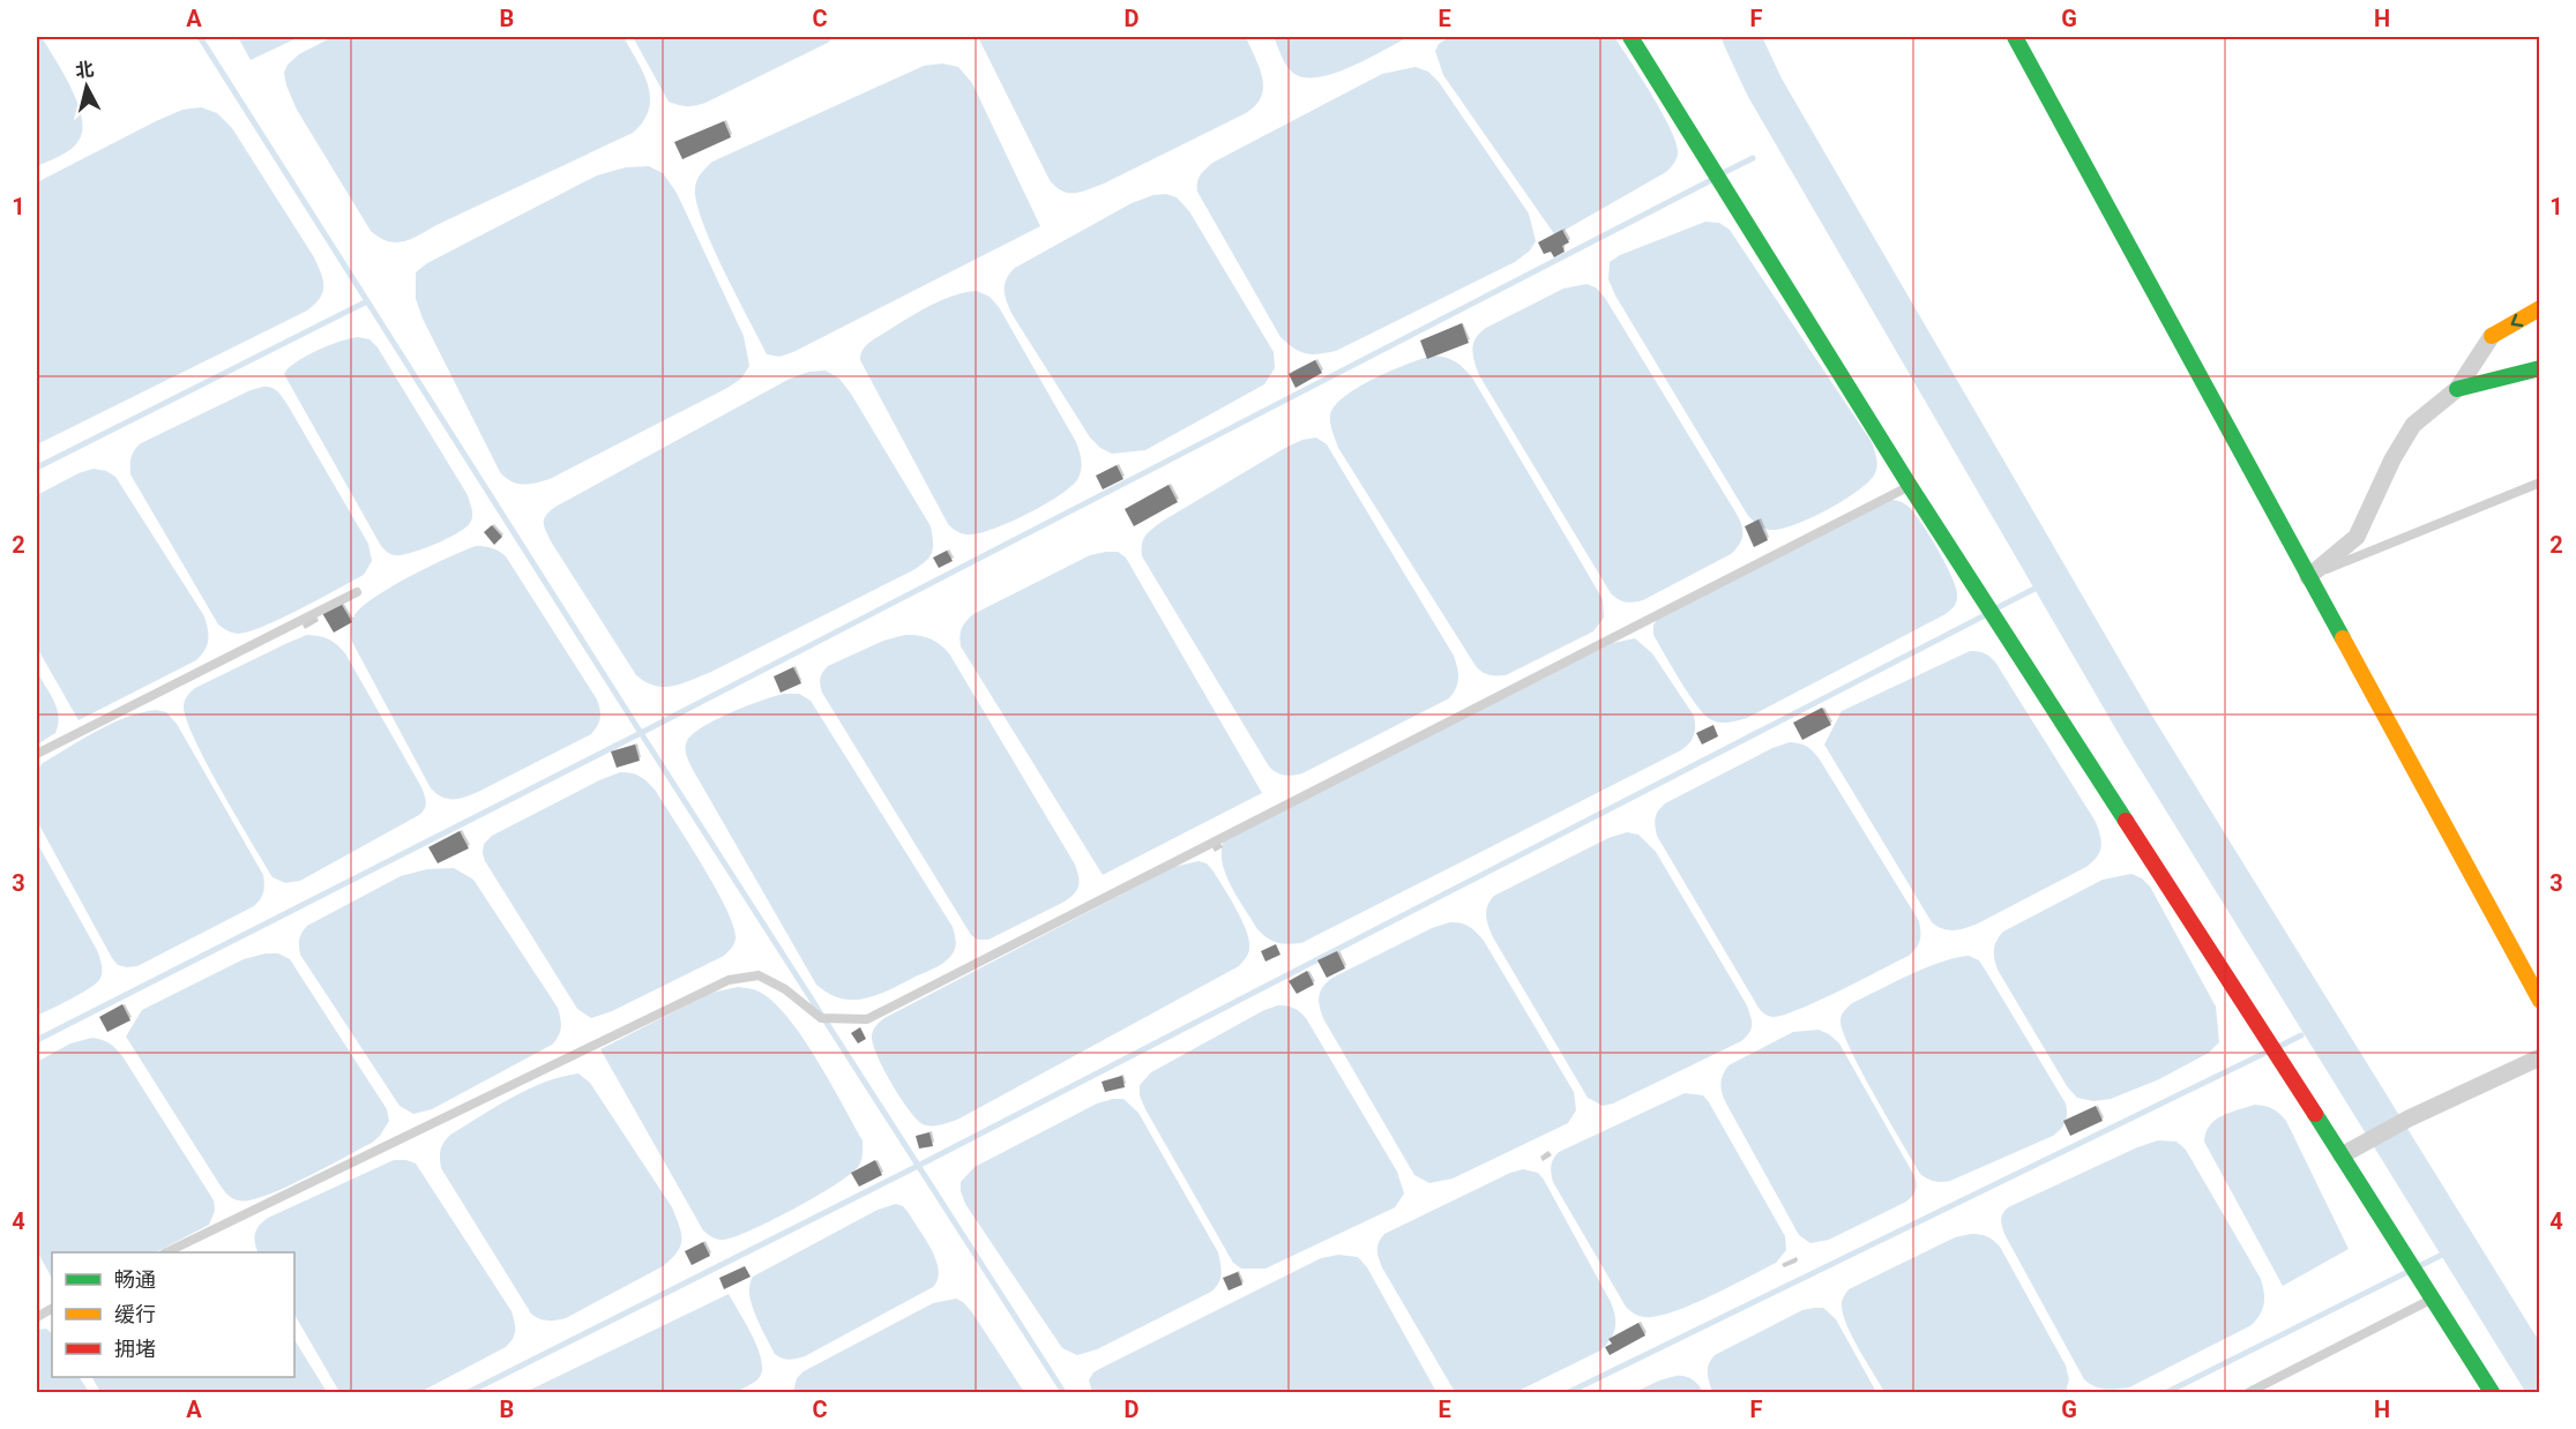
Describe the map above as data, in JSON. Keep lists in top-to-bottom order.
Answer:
{
  "legend": ["畅通", "缓行", "拥堵"],
  "north": "top",
  "grid": {
    "columns": [
      "A",
      "B",
      "C",
      "D",
      "E",
      "F",
      "G",
      "H"
    ],
    "rows": [
      "1",
      "2",
      "3",
      "4"
    ]
  }
}
